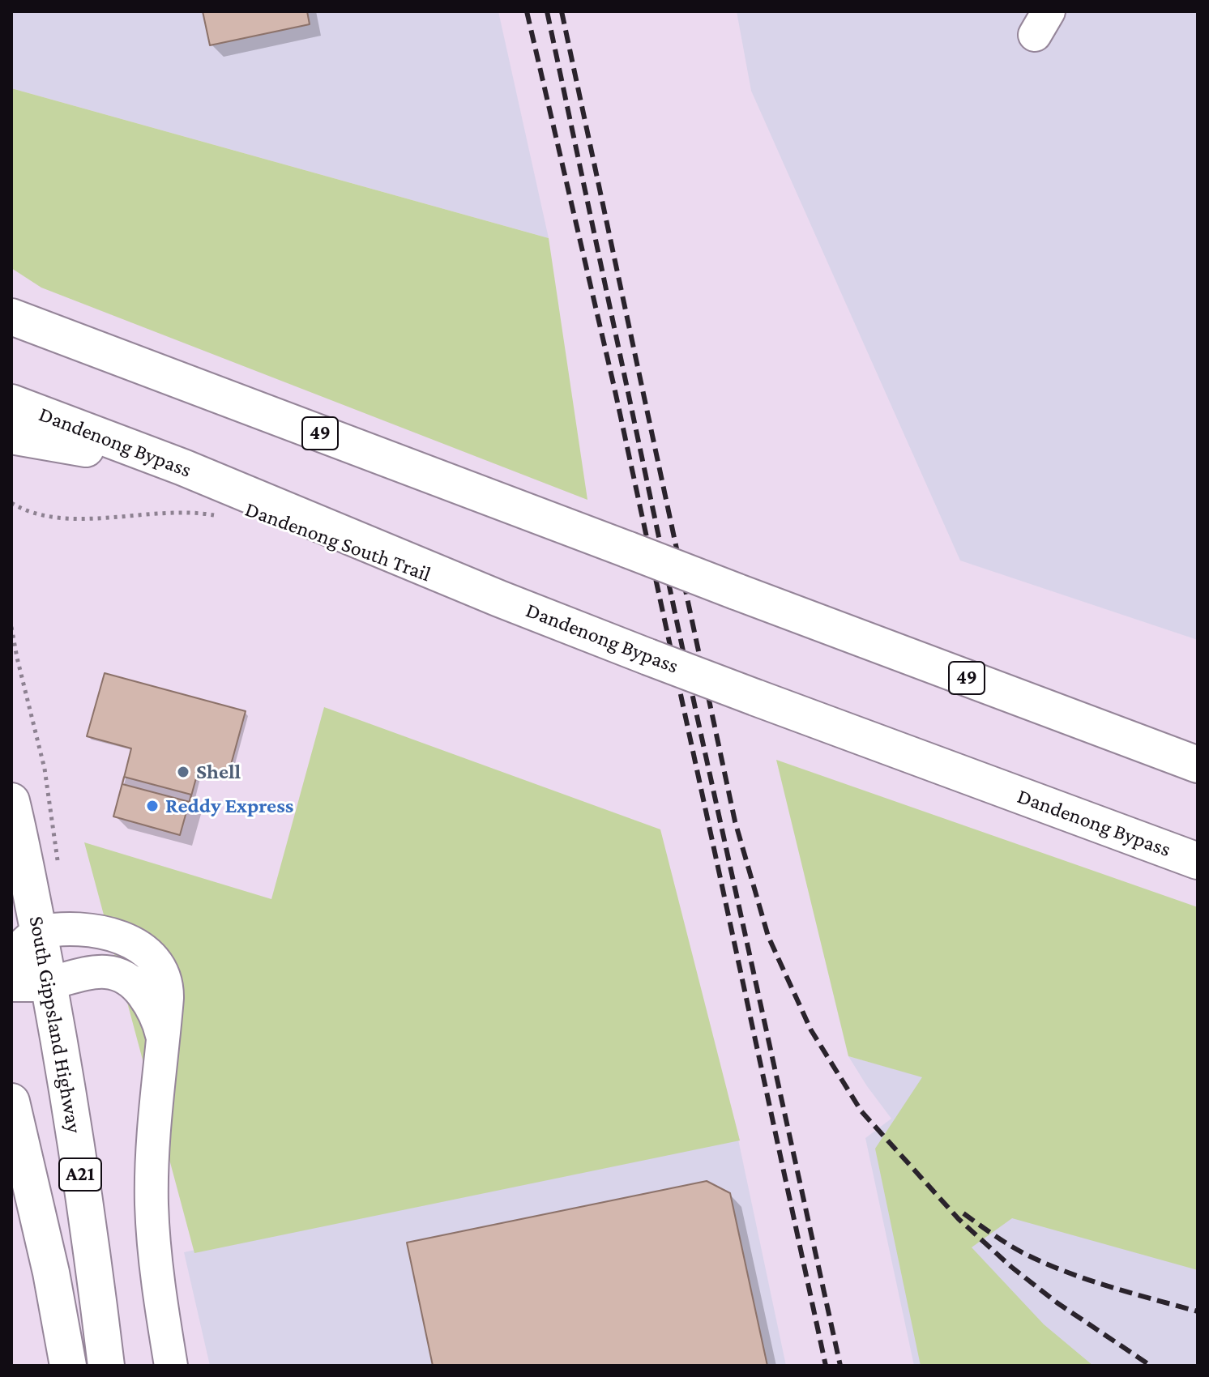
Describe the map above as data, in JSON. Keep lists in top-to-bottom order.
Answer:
{
  "streets": {
    "highway": [
      "49",
      "Dandenong Bypass",
      "South Gippsland Highway",
      "A21"
    ],
    "path": ["Dandenong South Trail"]
  },
  "places": ["Shell", "Reddy Express"]
}
